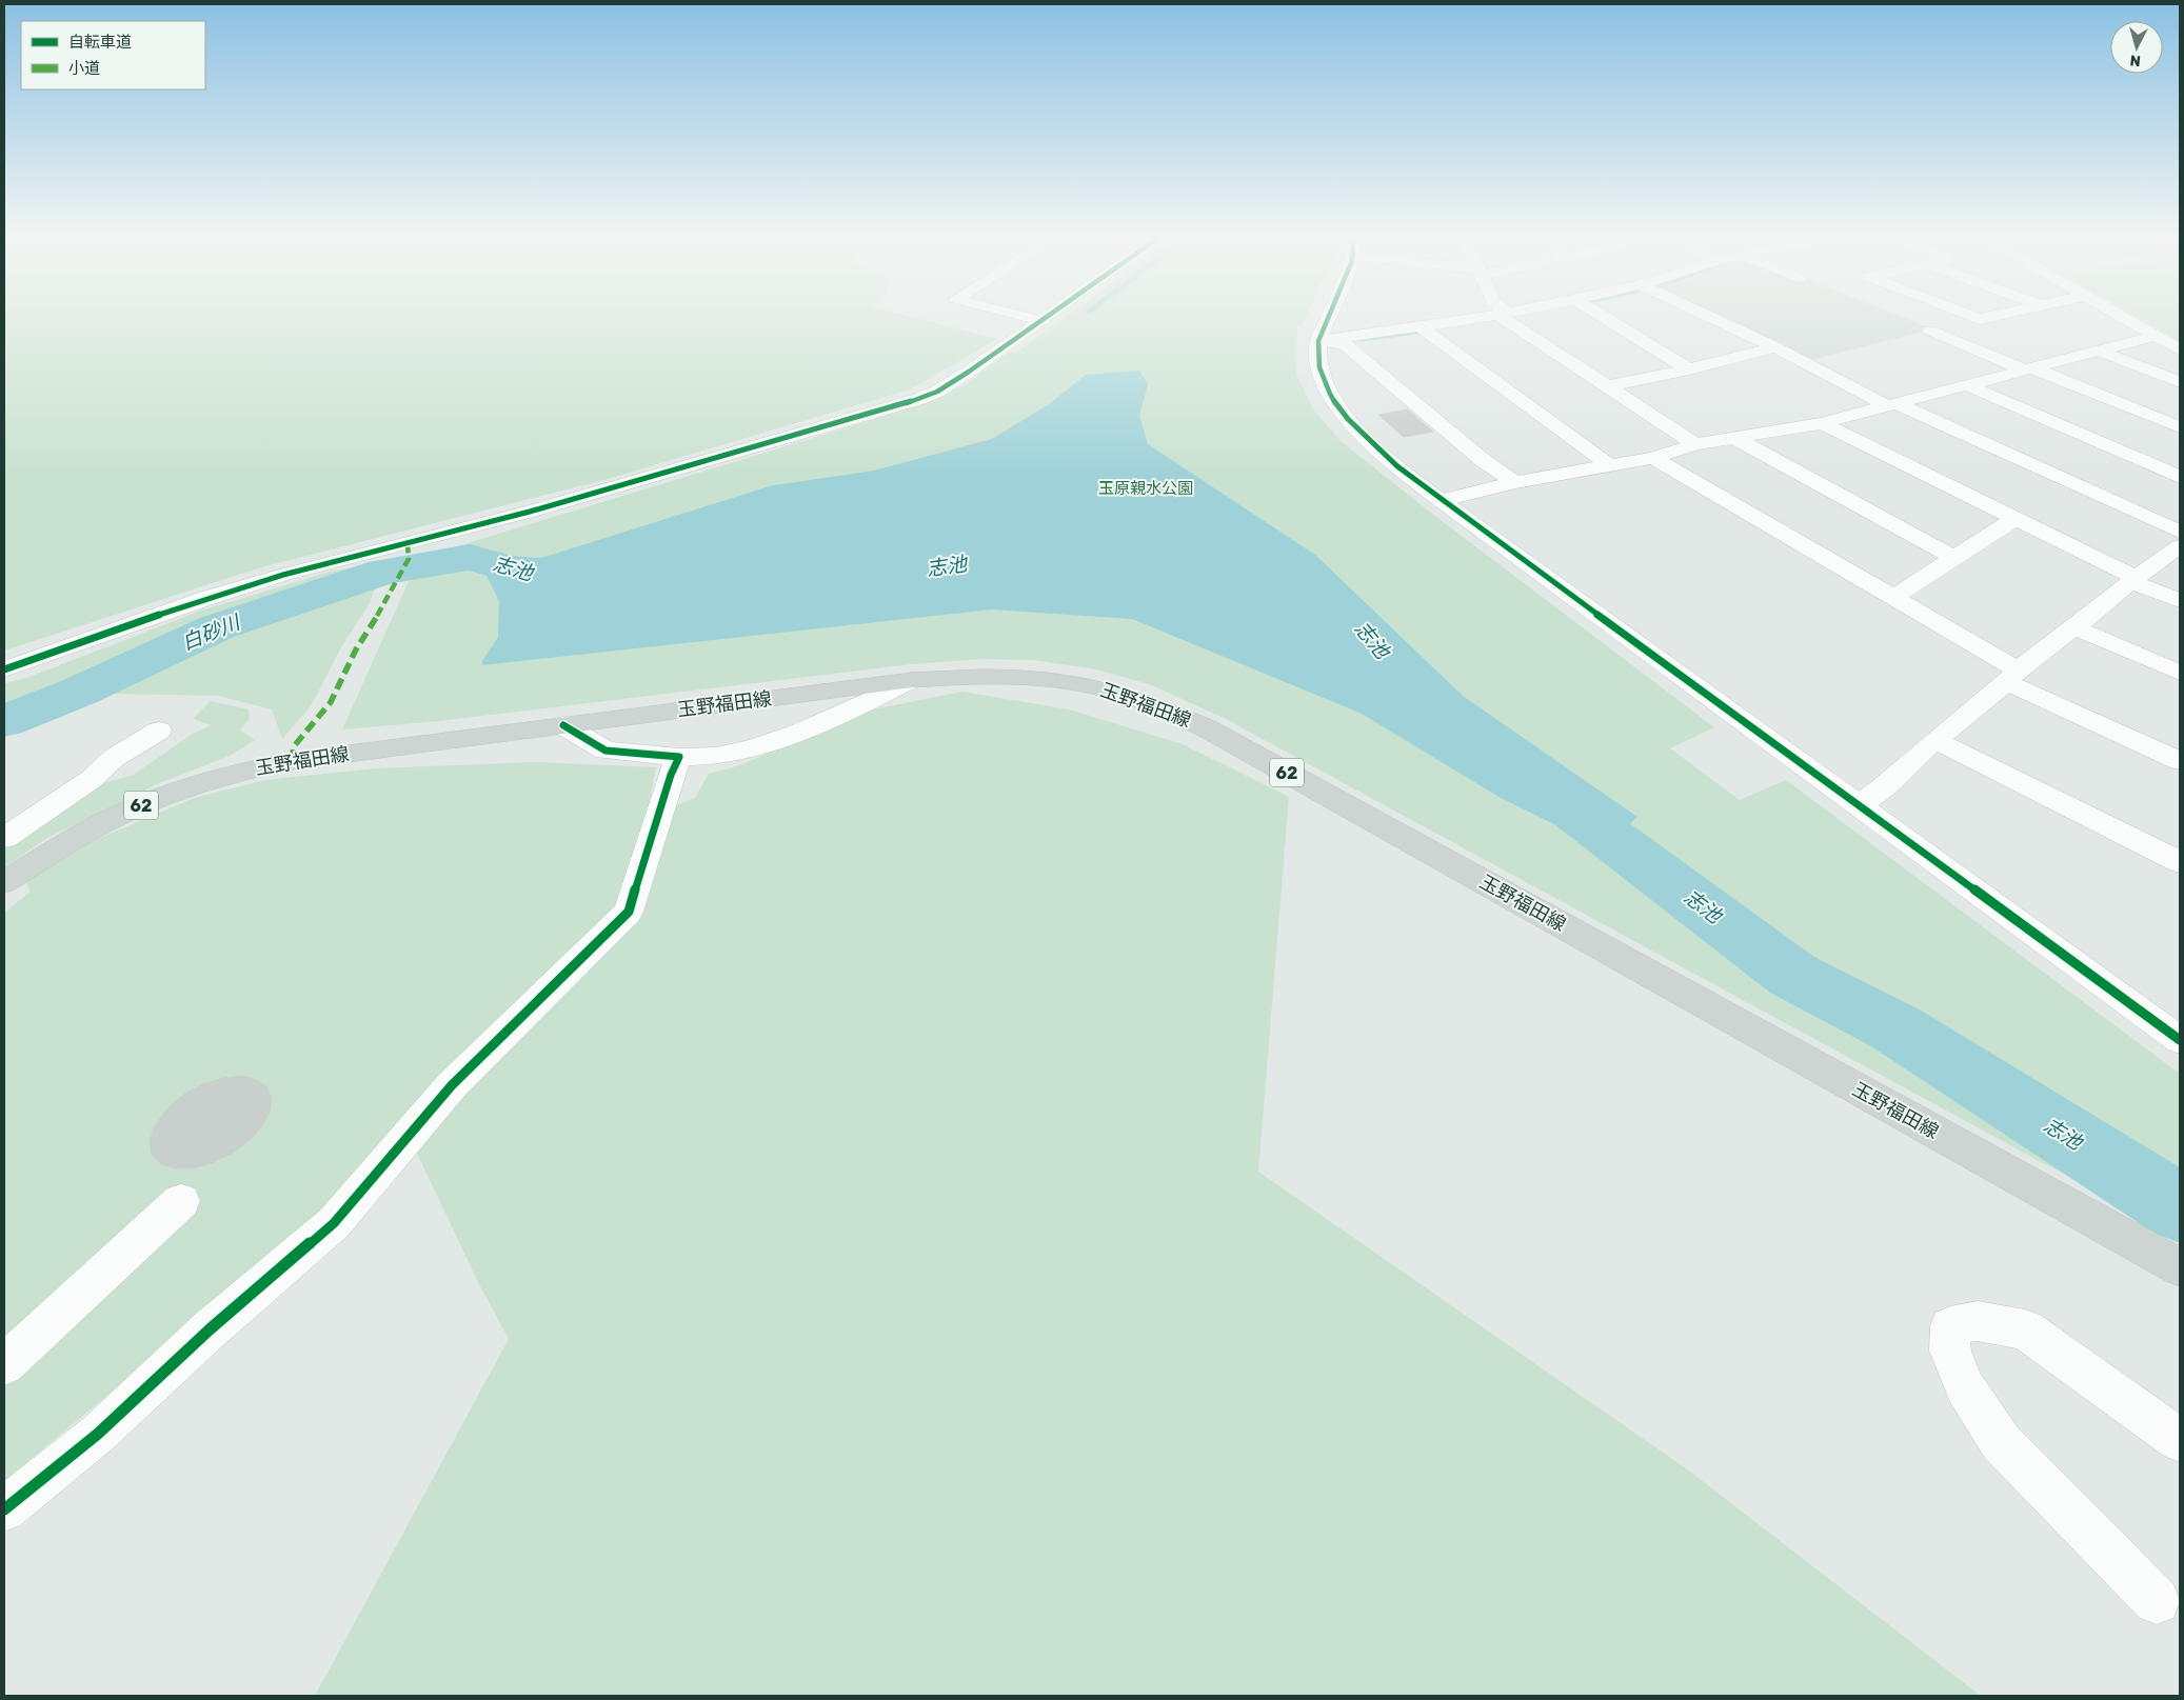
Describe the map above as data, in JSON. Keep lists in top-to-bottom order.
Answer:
{
  "streets": {
    "main road": ["玉野福田線", "62"]
  },
  "water": ["志池", "白砂川"],
  "parks": ["玉原親水公園"],
  "legend": ["自転車道", "小道"],
  "north": "bottom"
}
